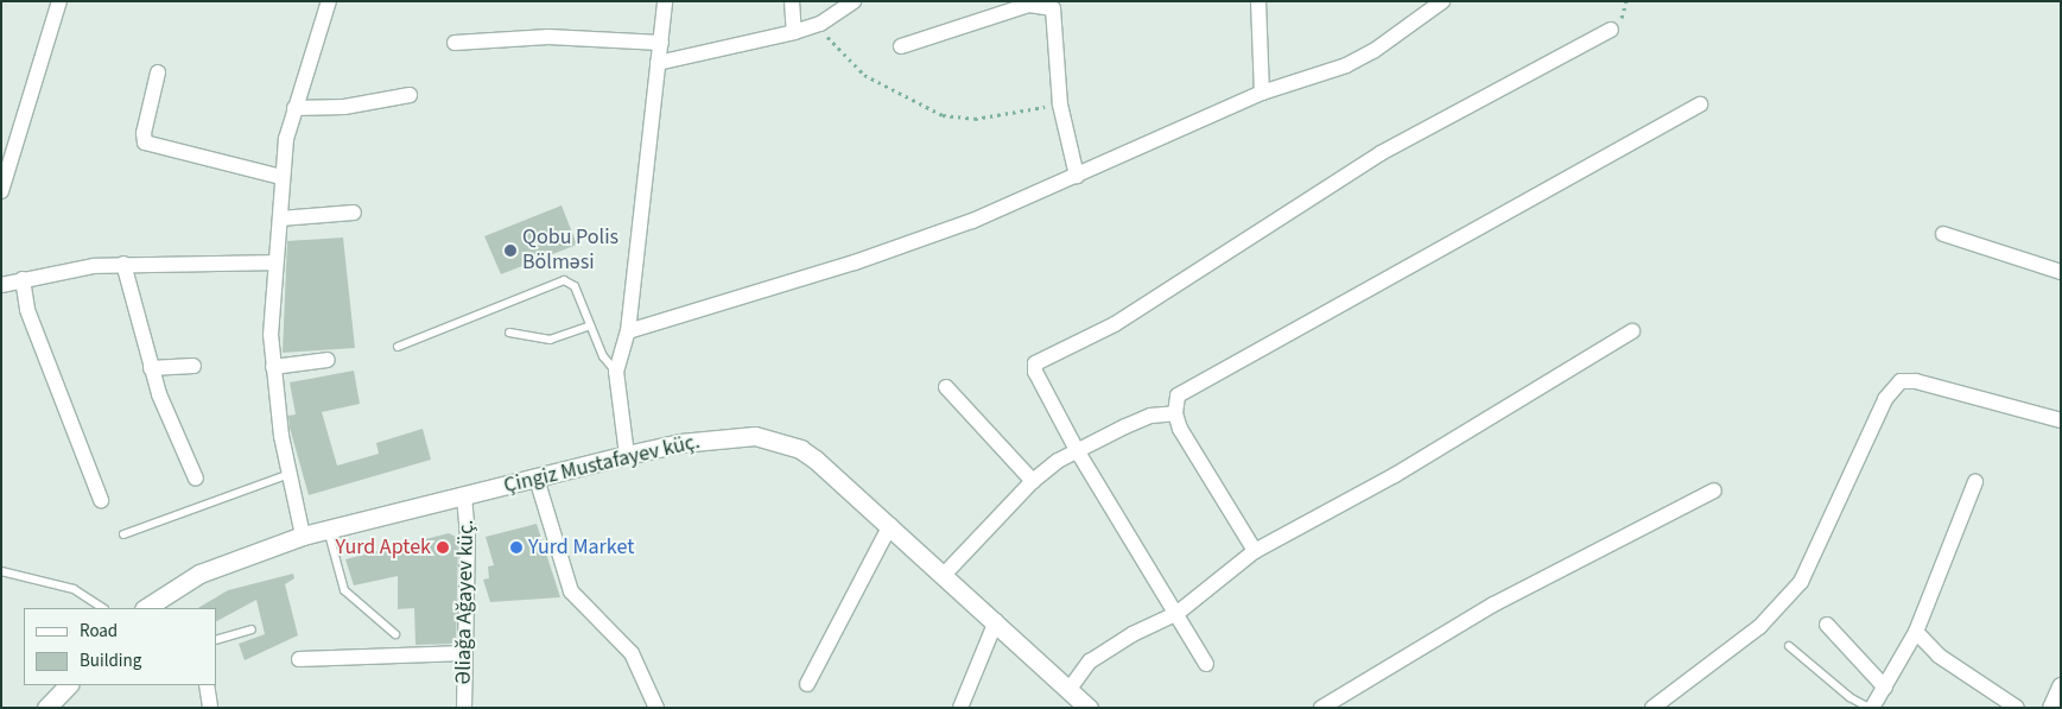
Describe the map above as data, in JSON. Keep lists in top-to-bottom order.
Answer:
{
  "streets": {
    "street": ["Çingiz Mustafayev küç.", "Əliağa Ağayev küç."]
  },
  "crossings": [
    ["Çingiz Mustafayev küç.", "Əliağa Ağayev küç."]
  ],
  "places": ["Qobu Polis Bölməsi", "Yurd Aptek", "Yurd Market"],
  "legend": ["Road", "Building"]
}
